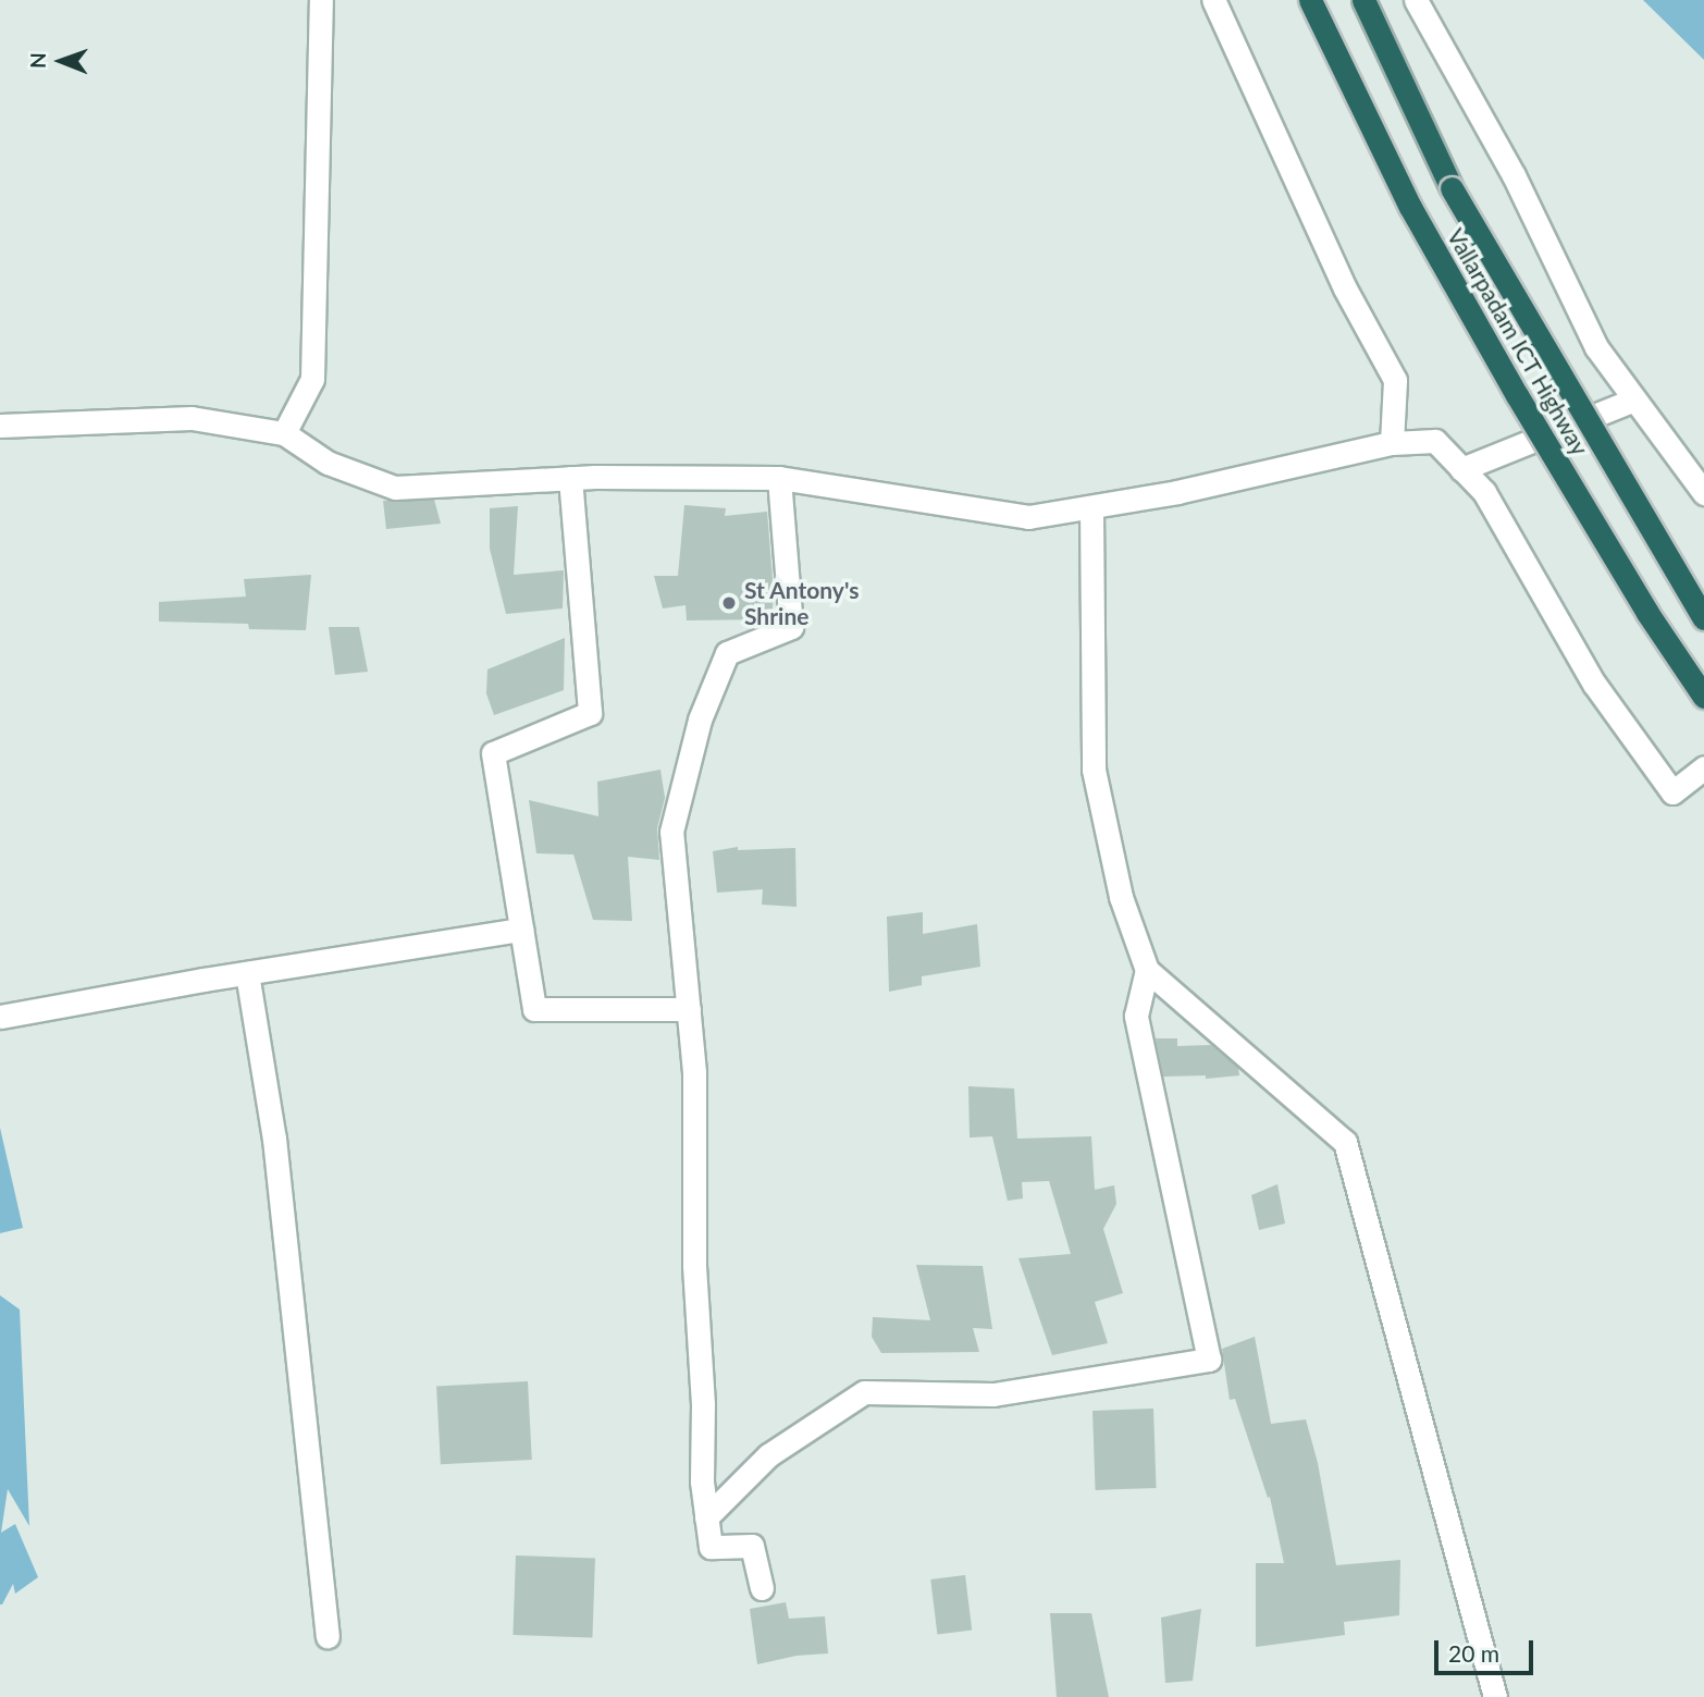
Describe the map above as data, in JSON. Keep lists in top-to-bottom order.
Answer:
{
  "streets": {
    "highway": ["Vallarpadam ICT Highway"]
  },
  "places": ["St Antony's Shrine"],
  "scale_bar": "20 m",
  "north": "left"
}
